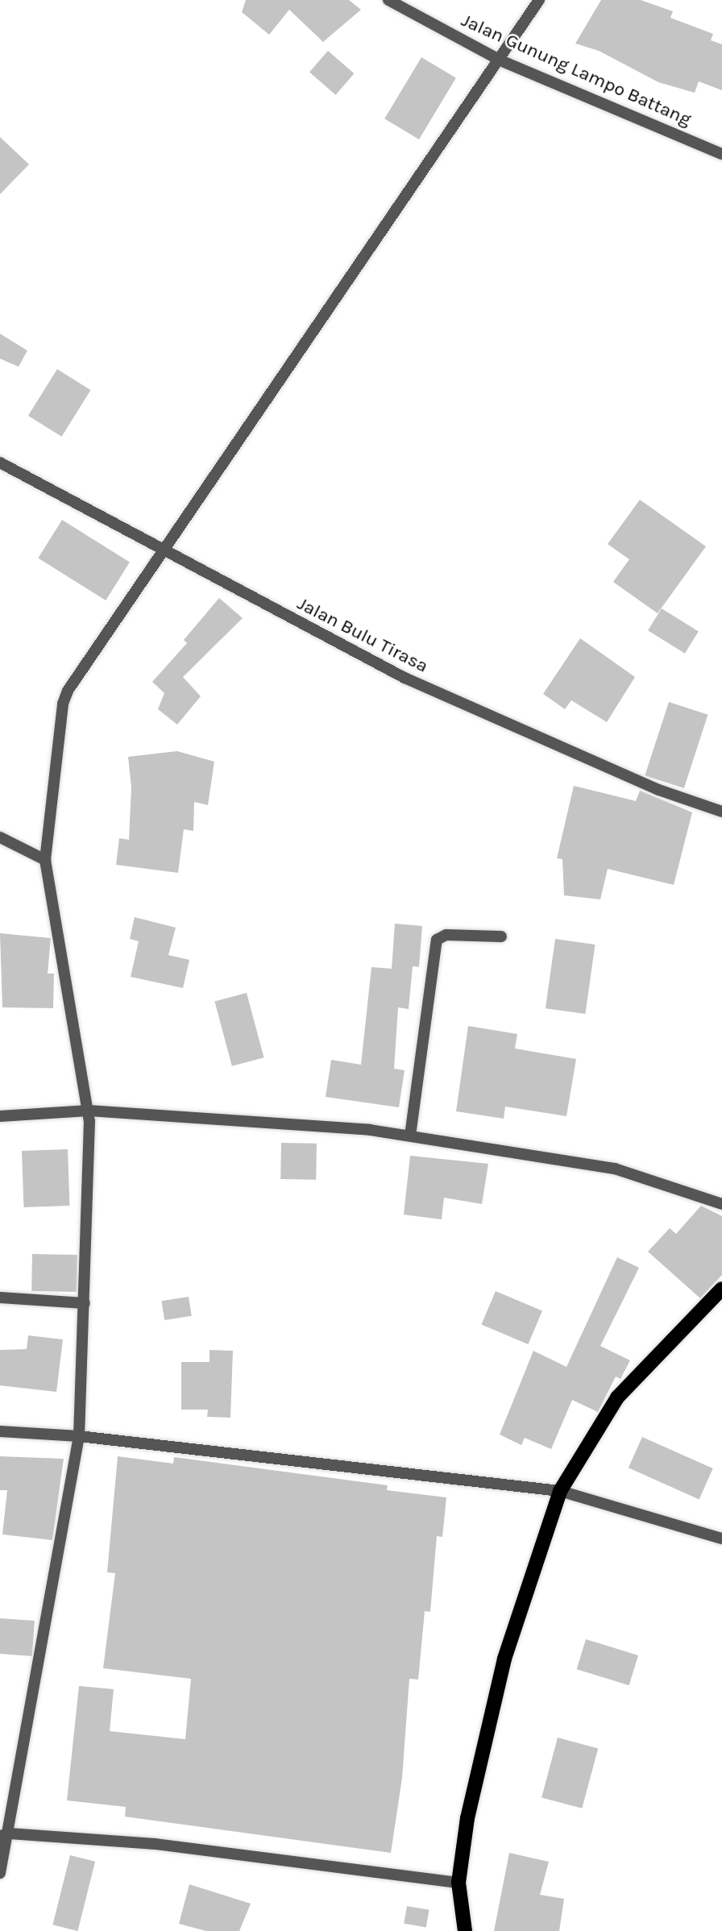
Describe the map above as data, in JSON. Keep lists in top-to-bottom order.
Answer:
{
  "streets": {
    "street": ["Jalan Gunung Lampo Battang", "Jalan Bulu Tirasa"]
  }
}
